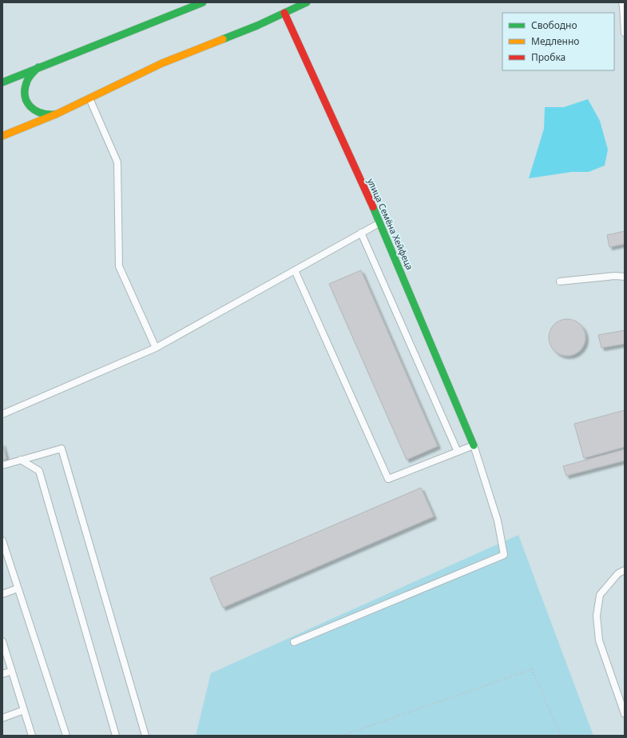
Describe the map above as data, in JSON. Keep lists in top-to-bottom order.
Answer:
{
  "streets": {
    "main road": ["улица Семёна Хейфеца"]
  },
  "legend": ["Свободно", "Медленно", "Пробка"]
}
